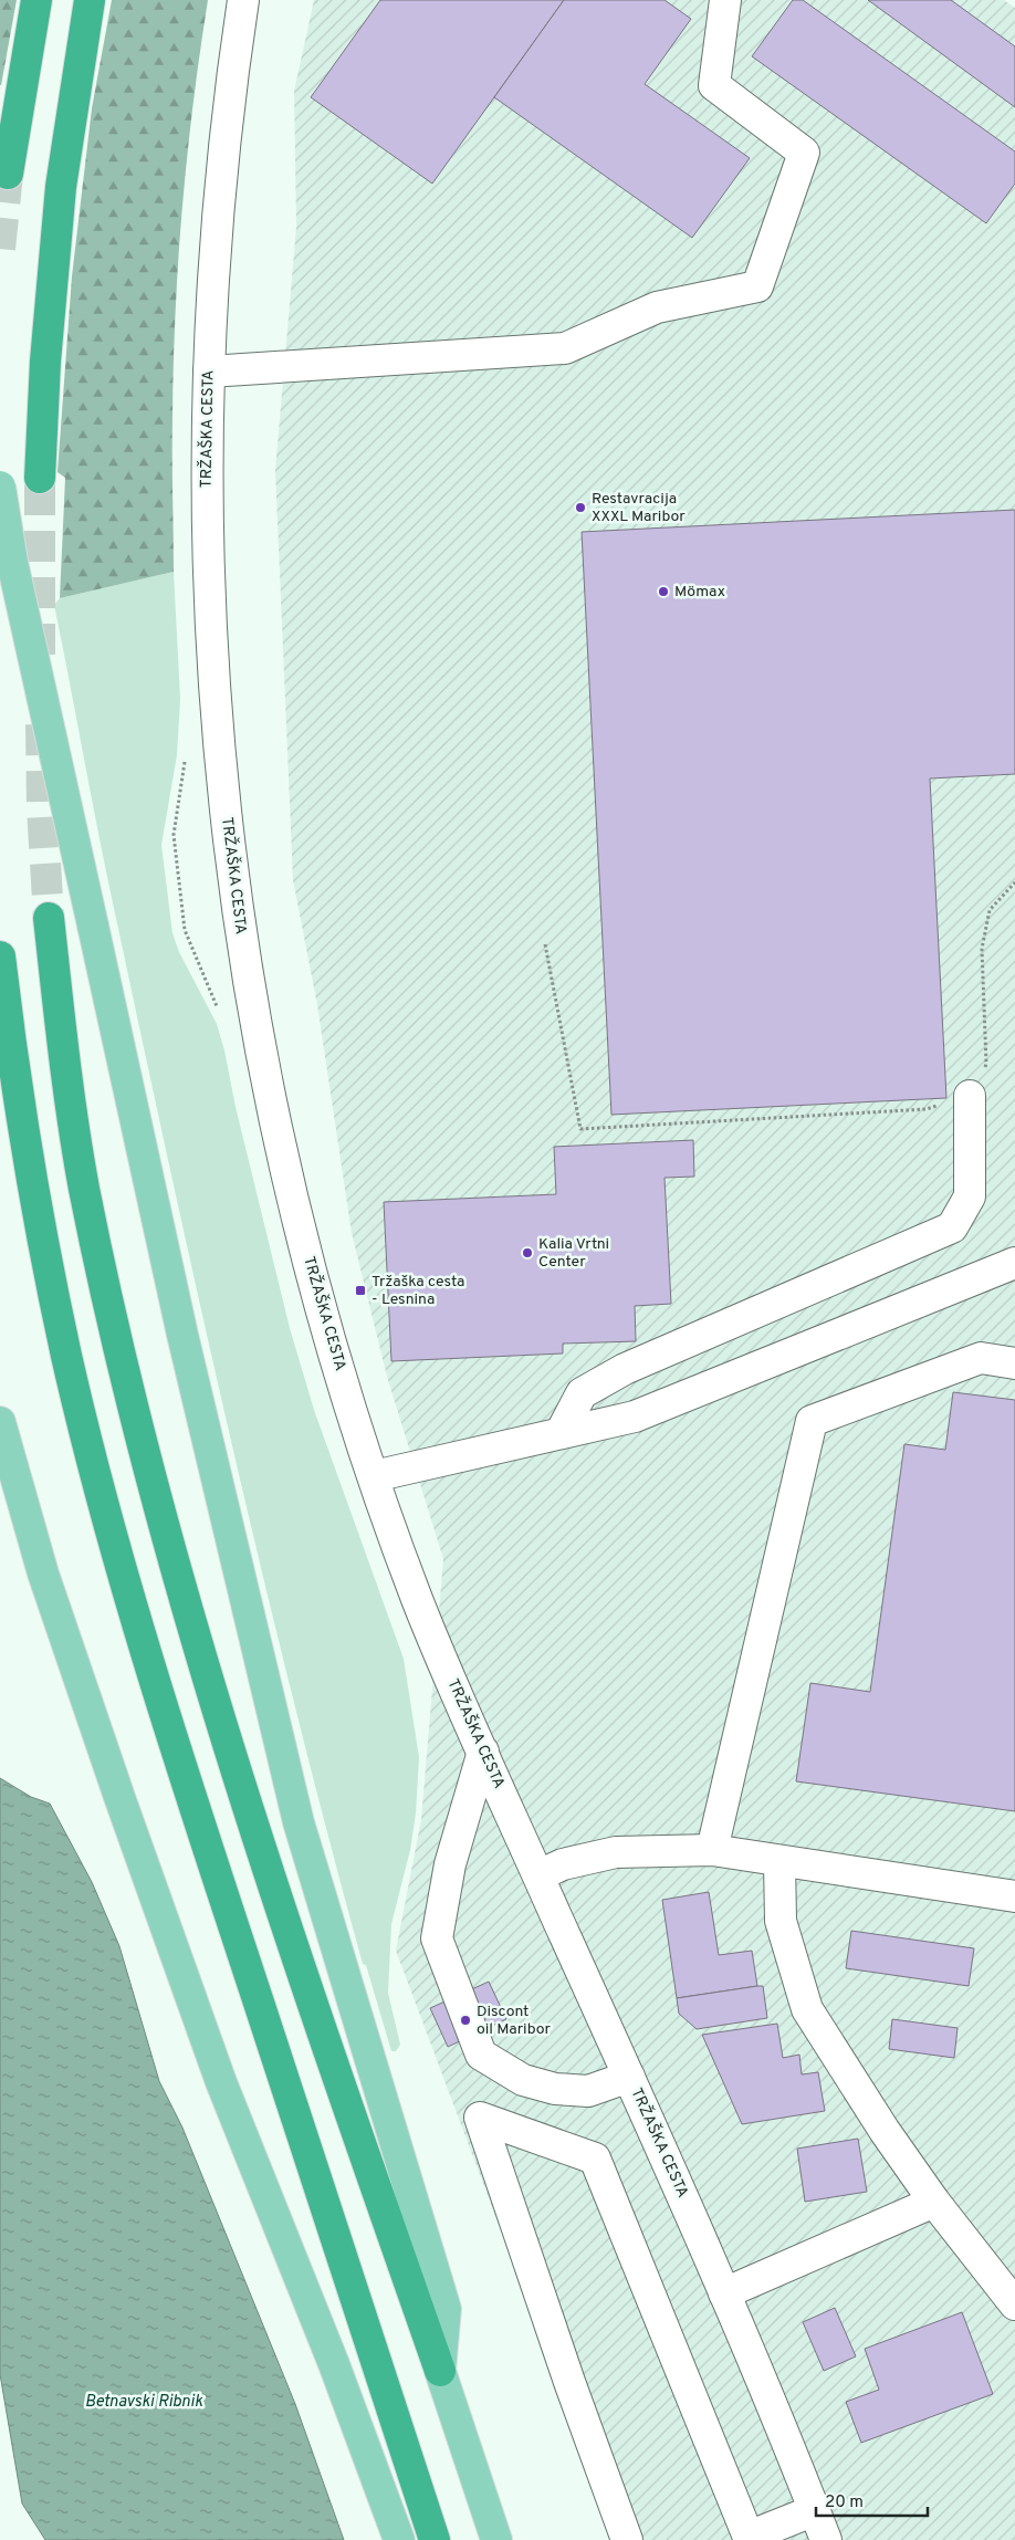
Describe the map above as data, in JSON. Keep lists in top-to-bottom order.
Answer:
{
  "streets": {
    "street": ["TRŽAŠKA CESTA"]
  },
  "water": ["Betnavski Ribnik"],
  "places": {
    "other": [
      "Restavracija XXXL Maribor",
      "Mömax",
      "Kalia Vrtni Center",
      "Discont oil Maribor"
    ],
    "transit": ["Tržaška cesta - Lesnina"]
  },
  "scale_bar": "20 m"
}
